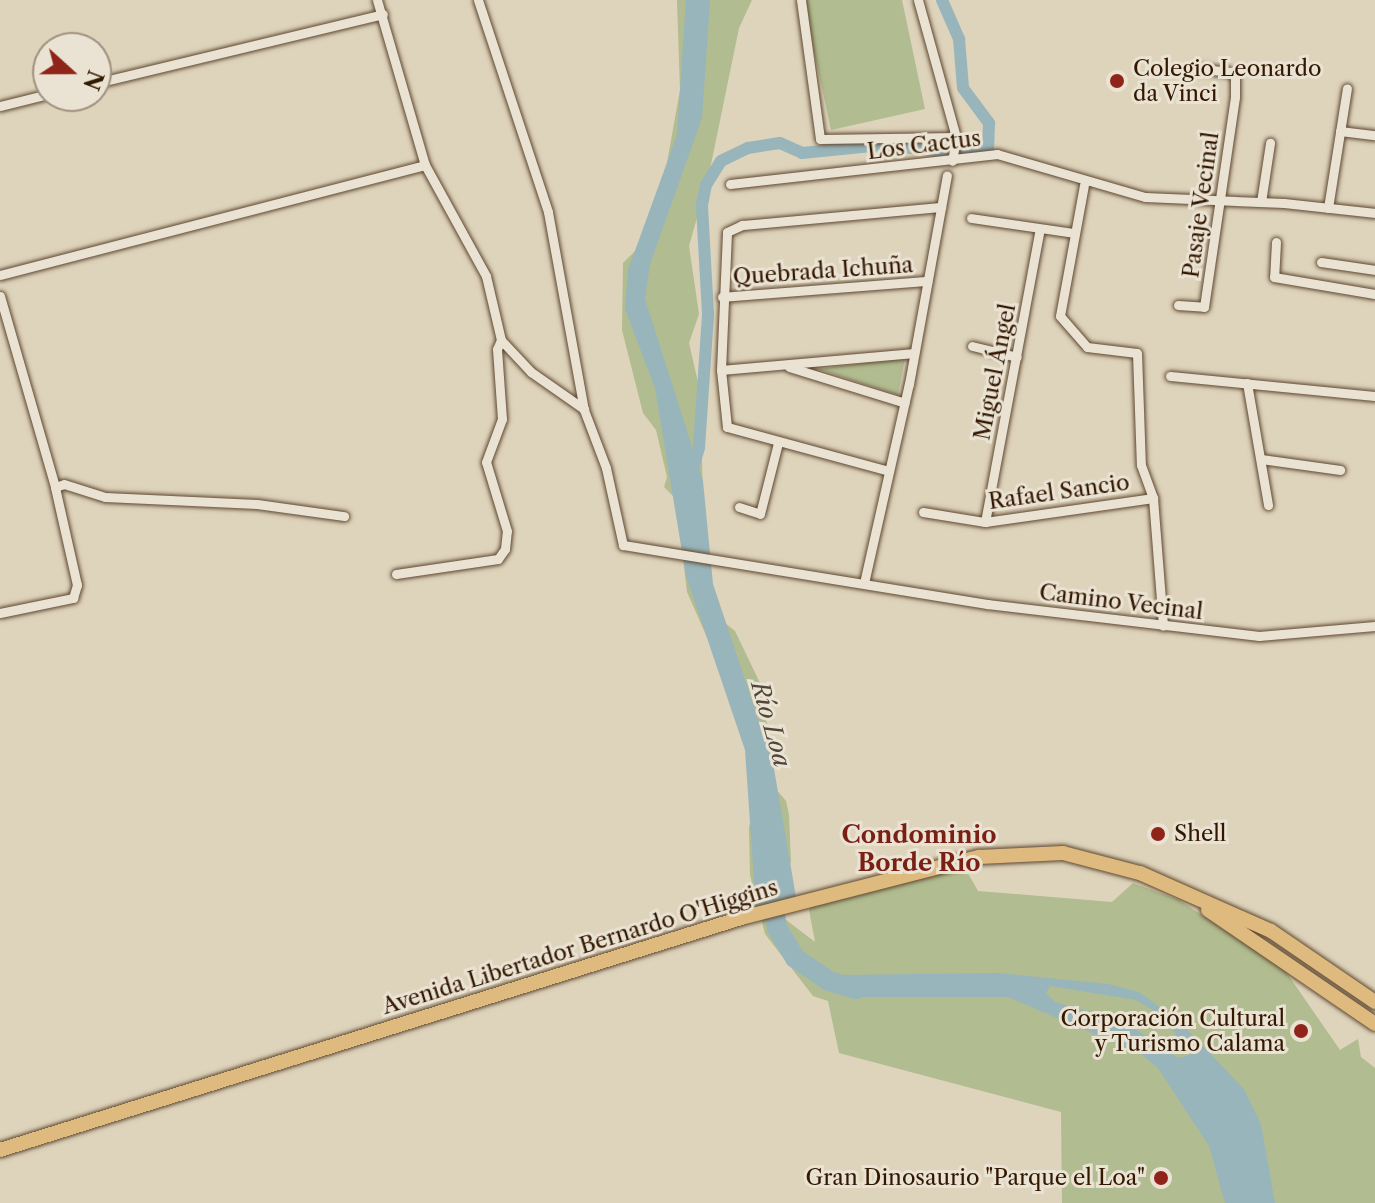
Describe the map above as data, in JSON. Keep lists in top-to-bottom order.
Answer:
{
  "streets": {
    "main road": ["Avenida Libertador Bernardo O'Higgins"],
    "street": [
      "Los Cactus",
      "Pasaje Vecinal",
      "Quebrada Ichuña",
      "Miguel Ángel",
      "Rafael Sancio",
      "Camino Vecinal"
    ]
  },
  "crossings": [
    ["Los Cactus", "Pasaje Vecinal"],
    ["Miguel Ángel", "Rafael Sancio"]
  ],
  "districts": ["Condominio Borde Río"],
  "water": ["Río Loa"],
  "places": [
    "Colegio Leonardo da Vinci",
    "Shell",
    "Corporación Cultural y Turismo Calama",
    "Gran Dinosaurio \"Parque el Loa\""
  ],
  "north": "right"
}
